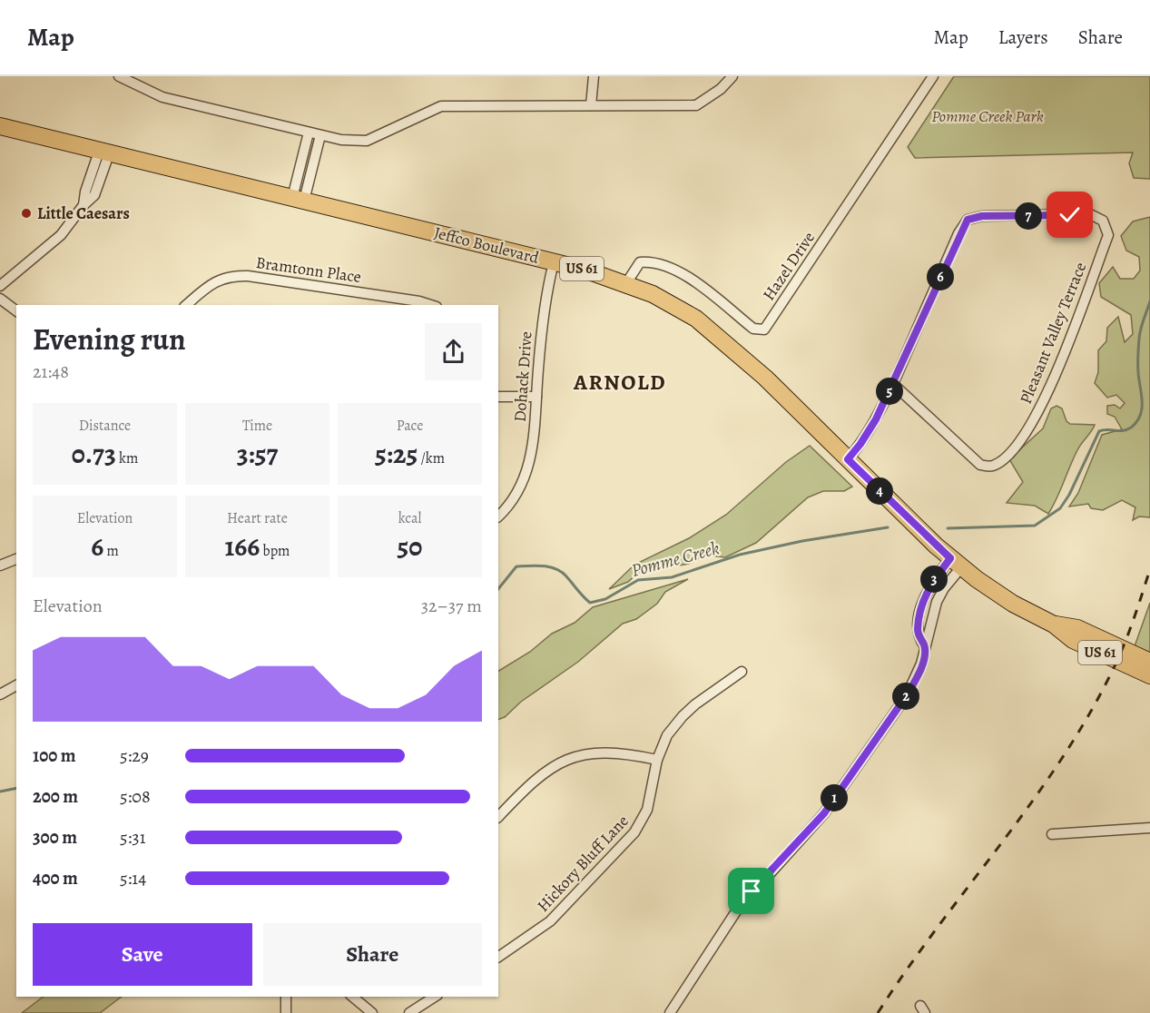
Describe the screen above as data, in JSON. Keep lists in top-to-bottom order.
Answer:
{
  "streets": {
    "main road": ["Jeffco Boulevard", "US 61"],
    "street": [
      "Hazel Drive",
      "Bramtonn Place",
      "Pleasant Valley Terrace",
      "Dohack Drive",
      "Hickory Bluff Lane"
    ]
  },
  "crossings": [
    ["Jeffco Boulevard", "Hazel Drive"],
    ["Jeffco Boulevard", "Pleasant Valley Terrace"],
    ["Jeffco Boulevard", "Dohack Drive"]
  ],
  "districts": ["ARNOLD"],
  "water": ["Pomme Creek"],
  "parks": ["Pomme Creek Park"],
  "places": ["Little Caesars"],
  "page": {
    "header": "Map",
    "nav": ["Map", "Layers", "Share"],
    "pins": [
      "7",
      "6",
      "5",
      "4",
      "3",
      "2",
      "1"
    ],
    "heading": ["Evening run", "21:48"],
    "stats": [
      ["Distance", "0.73 km"],
      ["Time", "3:57"],
      ["Pace", "5:25 /km"],
      ["Elevation", "6 m"],
      ["Heart rate", "166 bpm"],
      ["kcal", "50"]
    ],
    "chart": ["Elevation", "32–37 m"],
    "list": [
      {
        "name": "100 m",
        "note": "5:29"
      },
      {
        "name": "200 m",
        "note": "5:08"
      },
      {
        "name": "300 m",
        "note": "5:31"
      },
      {
        "name": "400 m",
        "note": "5:14"
      }
    ],
    "buttons": ["Save", "Share"]
  }
}
